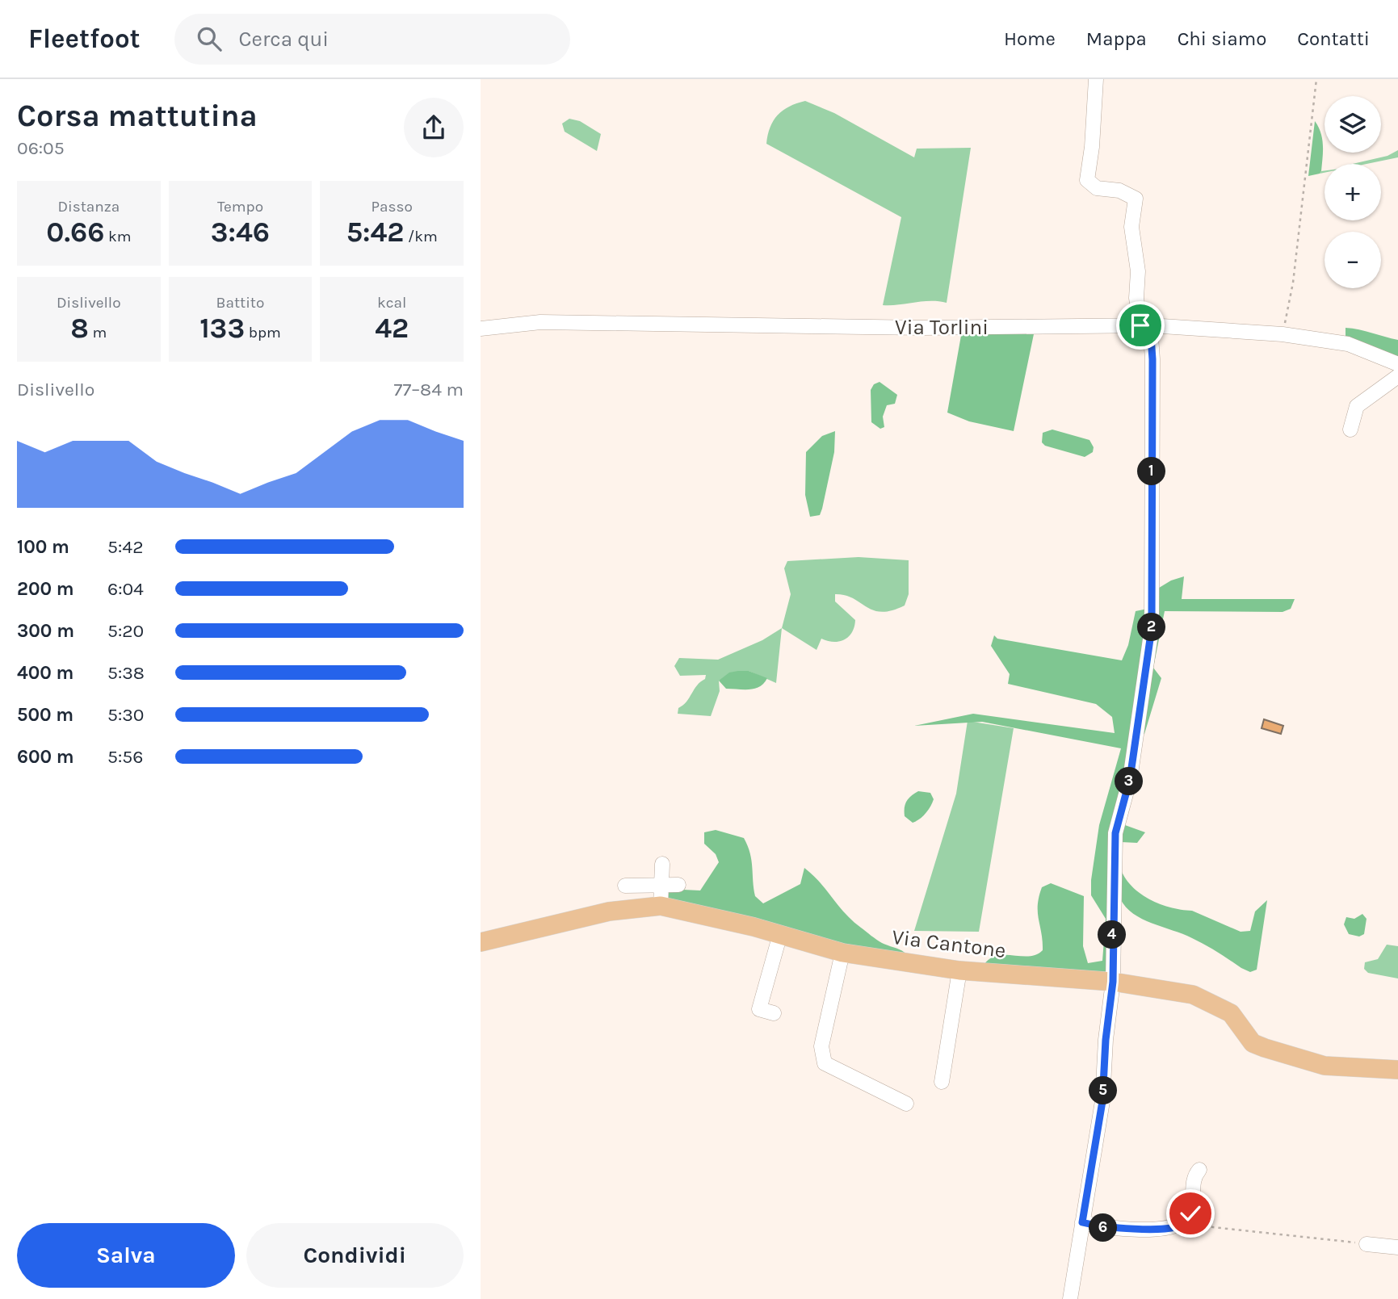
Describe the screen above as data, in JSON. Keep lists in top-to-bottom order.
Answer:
{
  "streets": {
    "main road": ["Via Cantone"],
    "street": ["Via Torlini"]
  },
  "page": {
    "header": "Fleetfoot",
    "search": "Cerca qui",
    "nav": [
      "Home",
      "Mappa",
      "Chi siamo",
      "Contatti"
    ],
    "heading": ["Corsa mattutina", "06:05"],
    "map_buttons": ["+", "−"],
    "stats": [
      ["Distanza", "0.66 km"],
      ["Tempo", "3:46"],
      ["Passo", "5:42 /km"],
      ["Dislivello", "8 m"],
      ["Battito", "133 bpm"],
      ["kcal", "42"]
    ],
    "chart": ["Dislivello", "77–84 m"],
    "pins": [
      "1",
      "2",
      "3",
      "4",
      "5",
      "6"
    ],
    "list": [
      {
        "name": "100 m",
        "note": "5:42"
      },
      {
        "name": "200 m",
        "note": "6:04"
      },
      {
        "name": "300 m",
        "note": "5:20"
      },
      {
        "name": "400 m",
        "note": "5:38"
      },
      {
        "name": "500 m",
        "note": "5:30"
      },
      {
        "name": "600 m",
        "note": "5:56"
      }
    ],
    "buttons": ["Salva", "Condividi"]
  }
}
